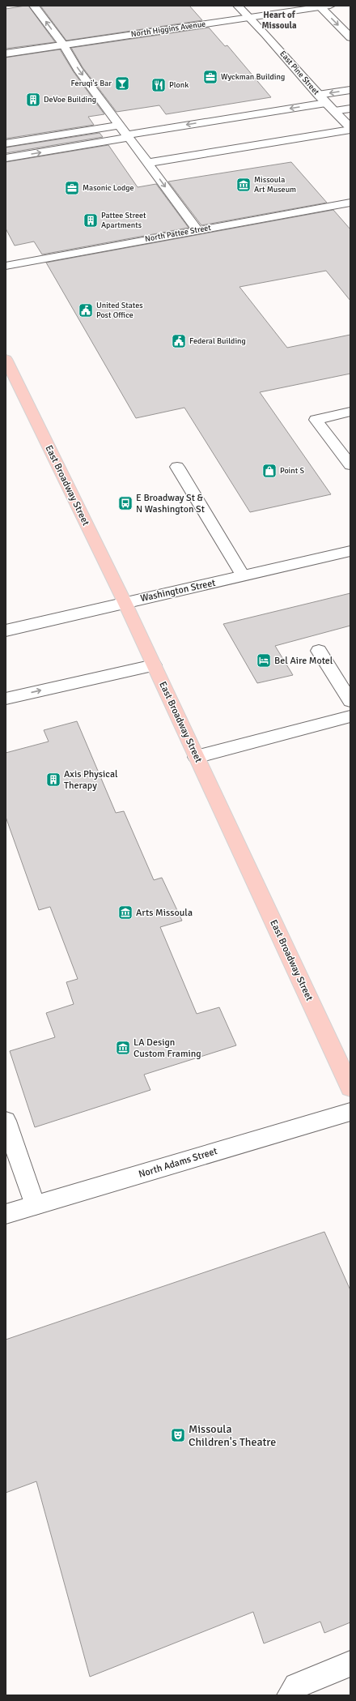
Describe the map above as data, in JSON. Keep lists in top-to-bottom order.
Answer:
{
  "streets": {
    "main road": ["East Broadway Street"],
    "street": [
      "North Higgins Avenue",
      "East Pine Street",
      "North Pattee Street",
      "Washington Street",
      "North Adams Street"
    ]
  },
  "crossings": [
    ["North Higgins Avenue", "East Pine Street"],
    ["East Broadway Street", "Washington Street"]
  ],
  "districts": ["Heart of Missoula"],
  "places": {
    "office": ["Wyckman Building", "Masonic Lodge"],
    "bar": ["Feruqi's Bar"],
    "restaurant": ["Plonk"],
    "building": ["DeVoe Building", "Pattee Street Apartments", "Axis Physical Therapy"],
    "museum": ["Missoula Art Museum", "Arts Missoula", "LA Design Custom Framing"],
    "public building": ["United States Post Office", "Federal Building"],
    "shop": ["Point S"],
    "bus stop": ["E Broadway St & N Washington St"],
    "hotel": ["Bel Aire Motel"],
    "theatre": ["Missoula Children's Theatre"]
  }
}
